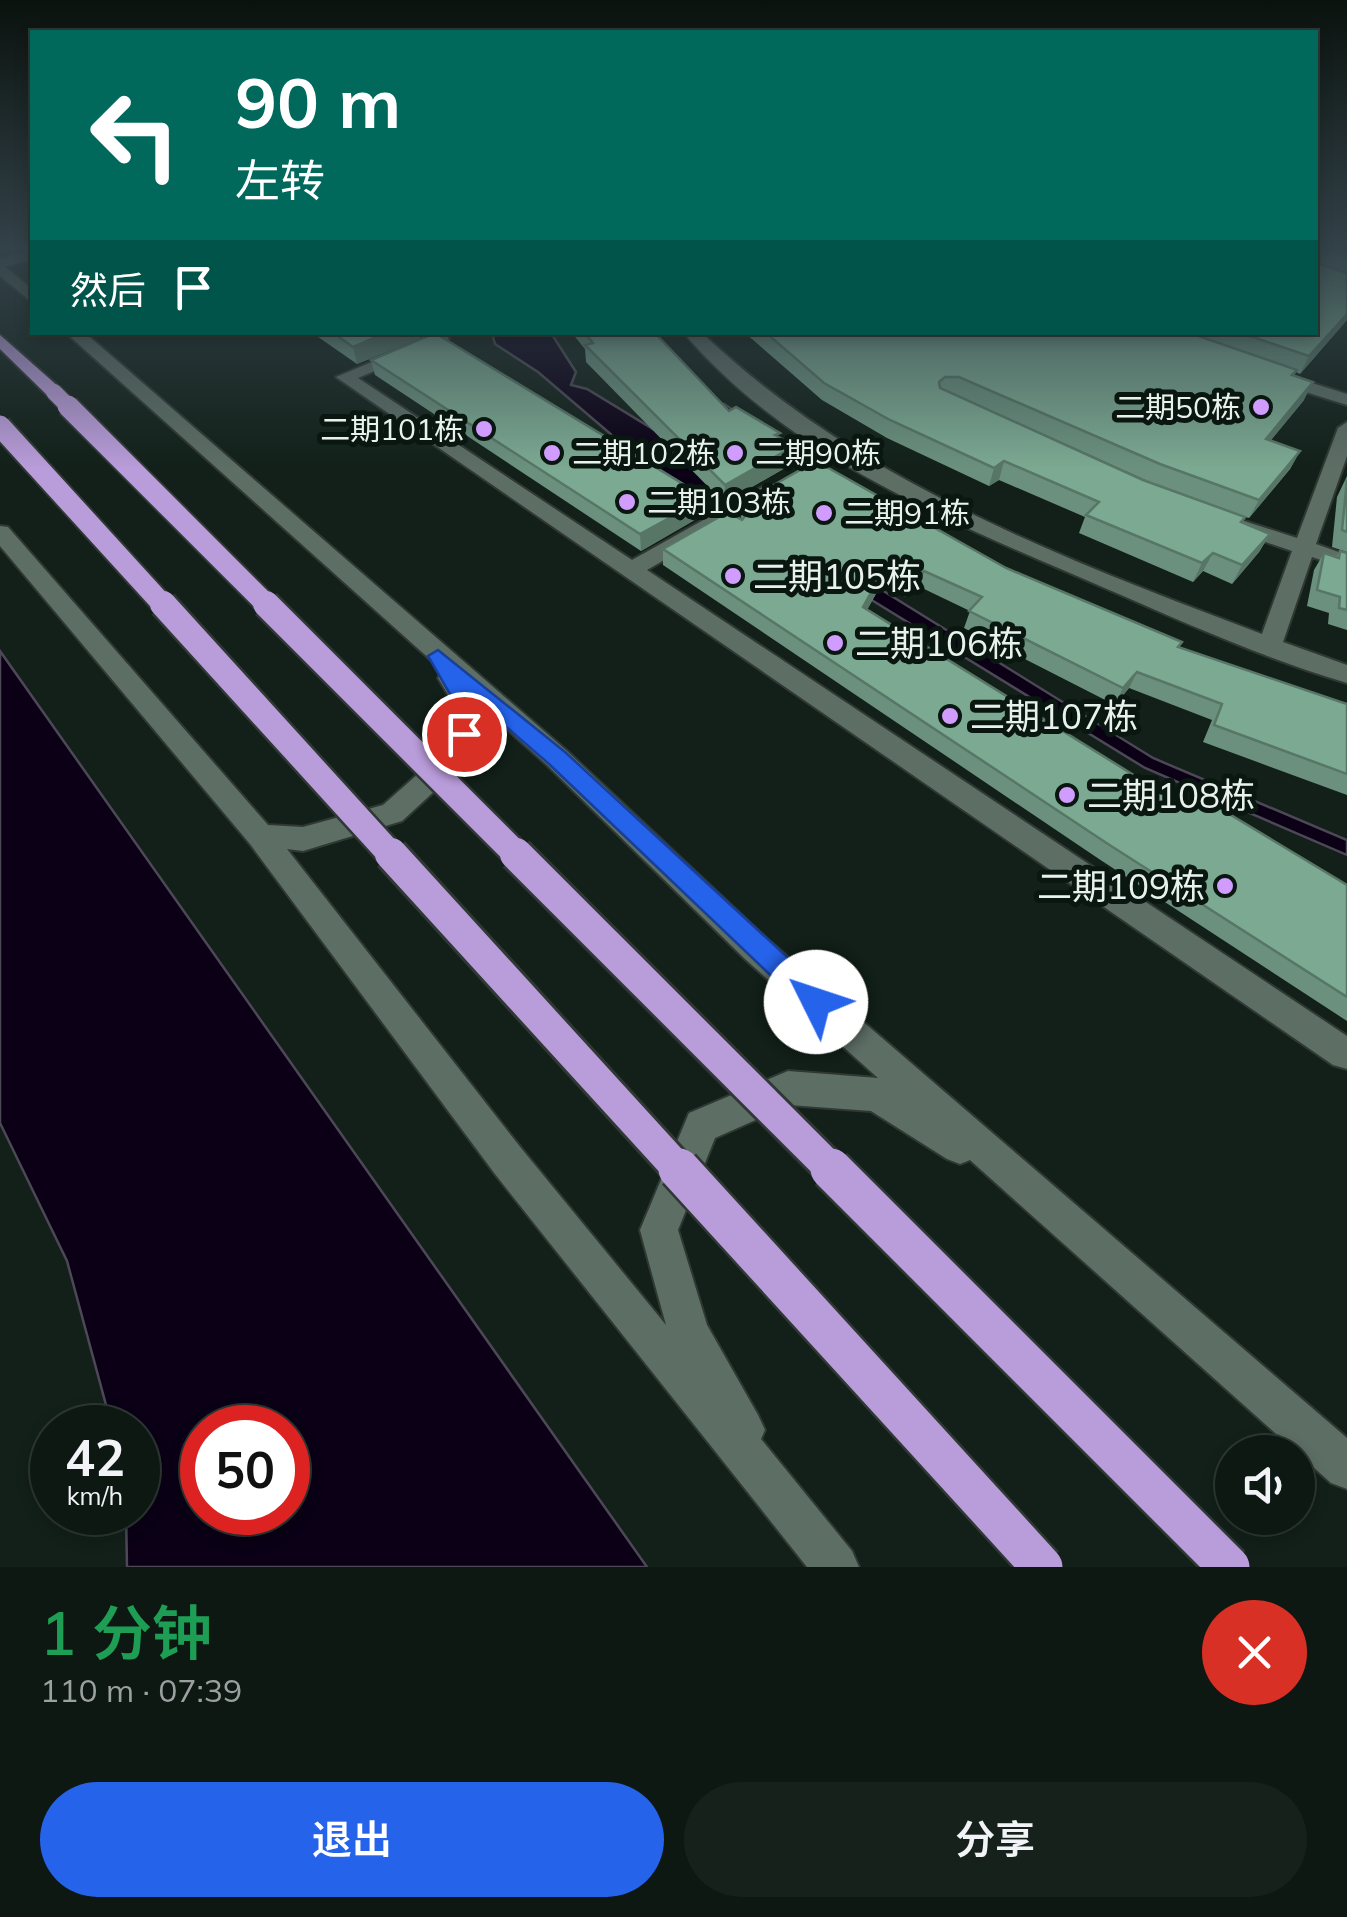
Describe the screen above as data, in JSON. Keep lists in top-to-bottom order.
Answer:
{
  "places": [
    "二期50栋",
    "二期101栋",
    "二期102栋",
    "二期90栋",
    "二期103栋",
    "二期91栋",
    "二期105栋",
    "二期106栋",
    "二期107栋",
    "二期108栋",
    "二期109栋"
  ],
  "page": {
    "turn": ["90 m", "左转"],
    "then": "然后",
    "speed": "42 km/h",
    "limit": "50",
    "heading": ["1 分钟", "110 m · 07:39"],
    "buttons": ["退出", "分享"]
  }
}
